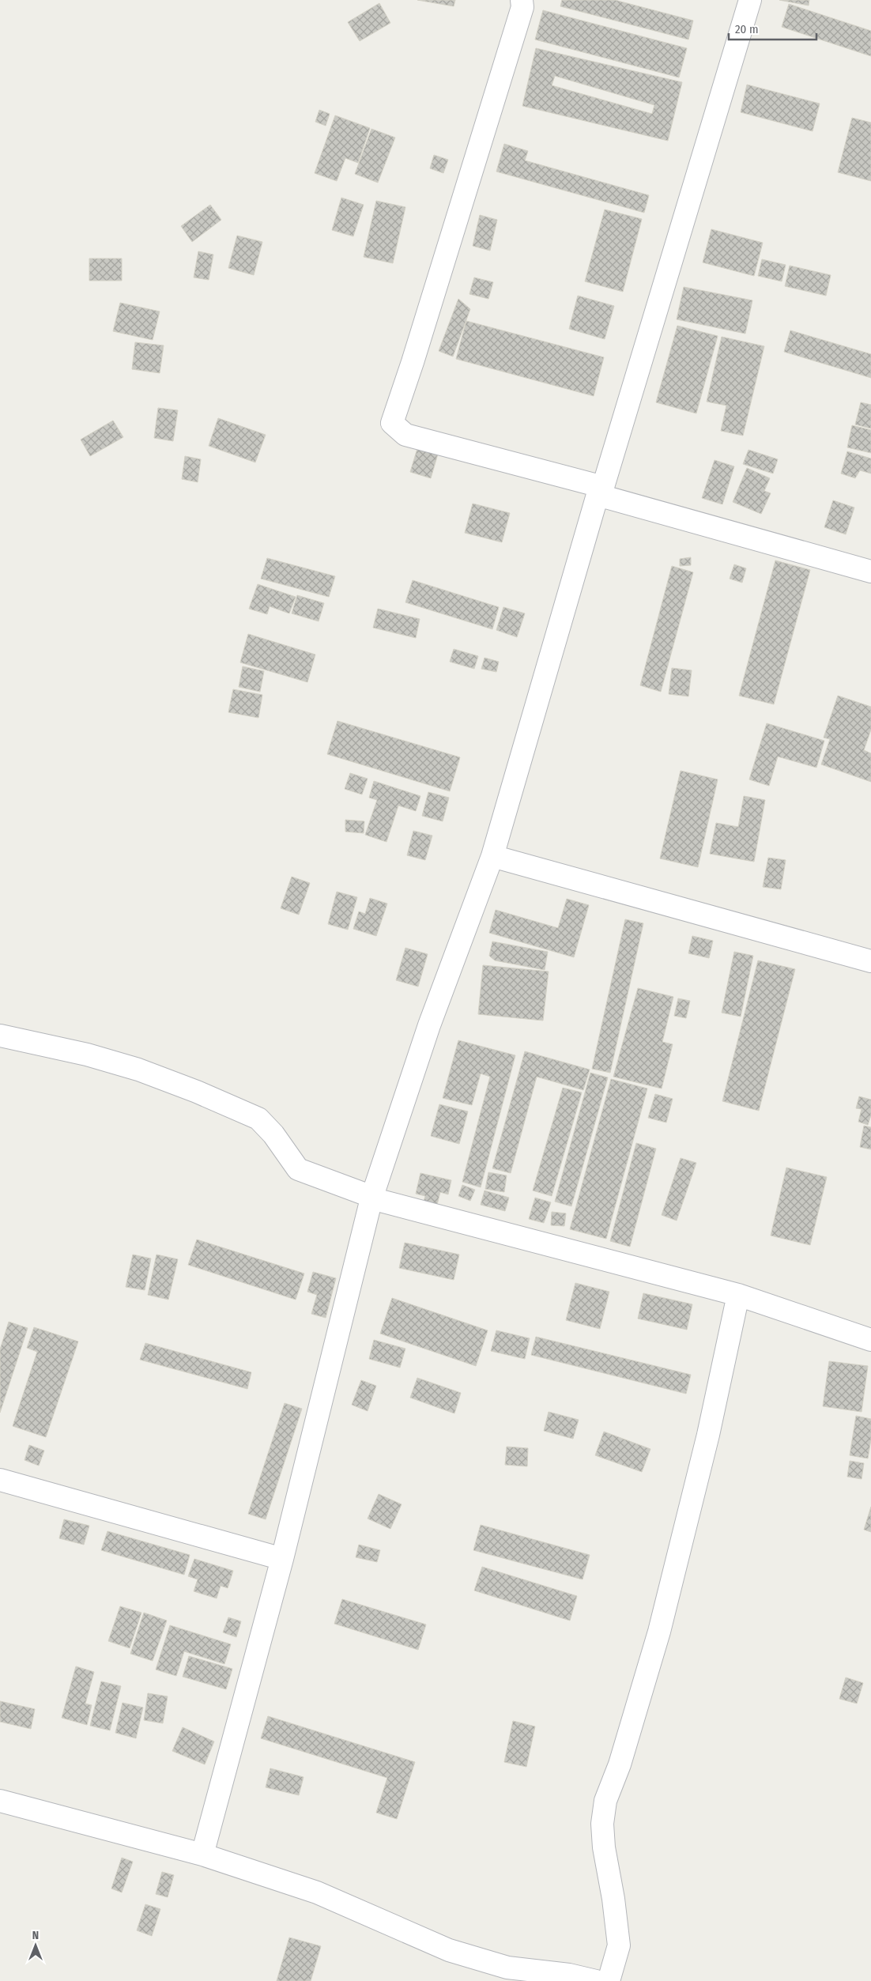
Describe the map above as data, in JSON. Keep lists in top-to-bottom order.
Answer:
{
  "scale_bar": "20 m",
  "north": "top"
}
